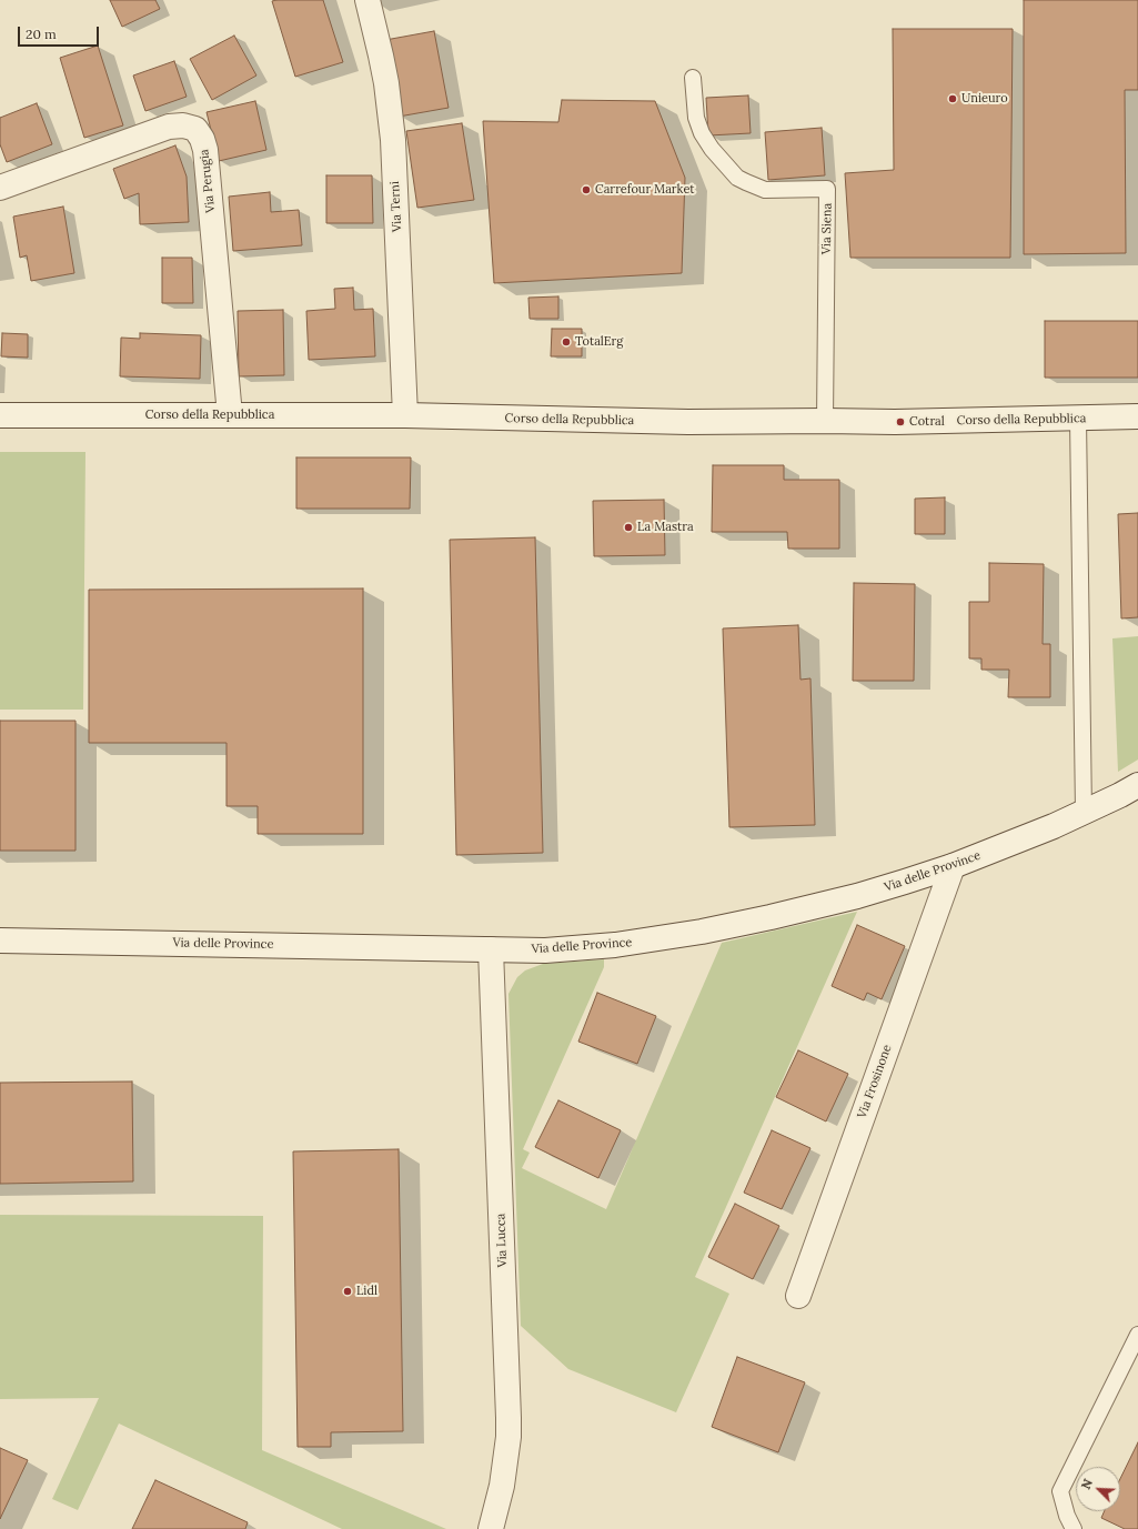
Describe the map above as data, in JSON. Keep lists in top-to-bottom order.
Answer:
{
  "streets": {
    "street": [
      "Via Perugia",
      "Via Terni",
      "Corso della Repubblica",
      "Via delle Province",
      "Via Frosinone",
      "Via Lucca"
    ],
    "lane": ["Via Siena"]
  },
  "crossings": [
    ["Via Perugia", "Corso della Repubblica"],
    ["Via Terni", "Corso della Repubblica"],
    ["Via Siena", "Corso della Repubblica"],
    ["Via delle Province", "Via Frosinone"],
    ["Via delle Province", "Via Lucca"]
  ],
  "places": [
    "Unieuro",
    "Carrefour Market",
    "TotalErg",
    "Cotral",
    "La Mastra",
    "Lidl"
  ],
  "scale_bar": "20 m",
  "north": "top left"
}
